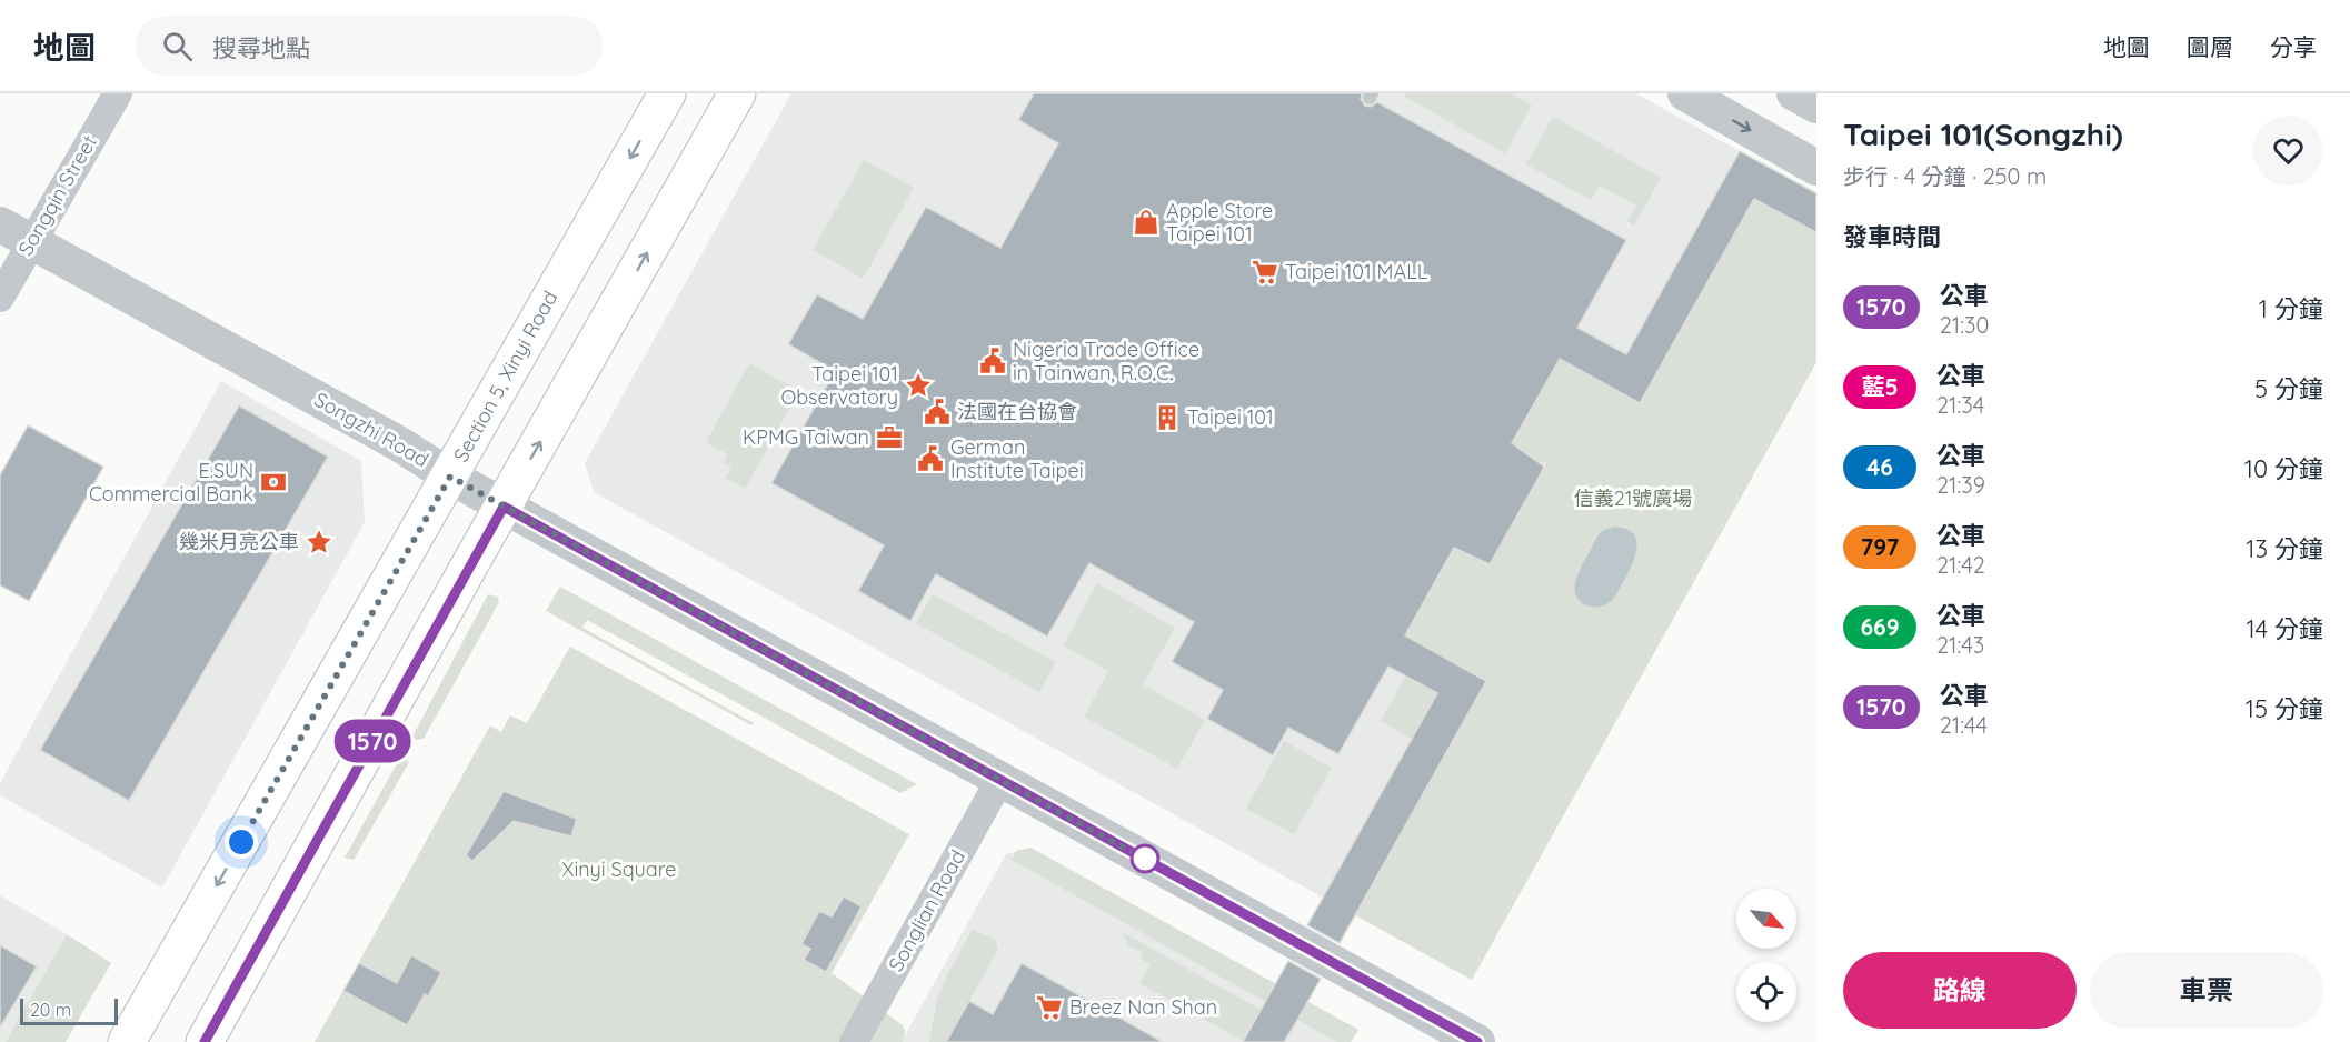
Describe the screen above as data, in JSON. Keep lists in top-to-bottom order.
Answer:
{
  "streets": {
    "main road": ["Section 5, Xinyi Road"],
    "street": ["Songqin Street", "Songzhi Road", "Songlian Road"]
  },
  "crossings": [
    ["Songqin Street", "Songzhi Road"],
    ["Section 5, Xinyi Road", "Songzhi Road"],
    ["Songzhi Road", "Songlian Road"]
  ],
  "parks": ["信義21號廣場", "Xinyi Square"],
  "places": {
    "shop": ["Apple Store Taipei 101"],
    "supermarket": ["Taipei 101 MALL", "Breez Nan Shan"],
    "public building": ["Nigeria Trade Office in Tainwan, R.O.C.", "法國在台協會", "German Institute Taipei"],
    "place": ["Taipei 101 Observatory", "幾米月亮公車"],
    "building": ["Taipei 101"],
    "office": ["KPMG Taiwan"],
    "bank": ["E.SUN Commercial Bank"]
  },
  "lines": ["bus line 1570"],
  "scale_bar": "20 m",
  "north": "bottom right",
  "page": {
    "header": "地圖",
    "search": "搜尋地點",
    "nav": ["地圖", "圖層", "分享"],
    "on_map": "1570",
    "heading": [
      ["Taipei 101(Songzhi)", "步行 · 4 分鐘 · 250 m"],
      "發車時間"
    ],
    "list": [
      {
        "mark": "1570",
        "name": "公車",
        "note": "21:30",
        "value": "1 分鐘"
      },
      {
        "mark": "藍5",
        "name": "公車",
        "note": "21:34",
        "value": "5 分鐘"
      },
      {
        "mark": "46",
        "name": "公車",
        "note": "21:39",
        "value": "10 分鐘"
      },
      {
        "mark": "797",
        "name": "公車",
        "note": "21:42",
        "value": "13 分鐘"
      },
      {
        "mark": "669",
        "name": "公車",
        "note": "21:43",
        "value": "14 分鐘"
      },
      {
        "mark": "1570",
        "name": "公車",
        "note": "21:44",
        "value": "15 分鐘"
      }
    ],
    "buttons": ["路線", "車票"],
    "scale": "20 m"
  }
}
